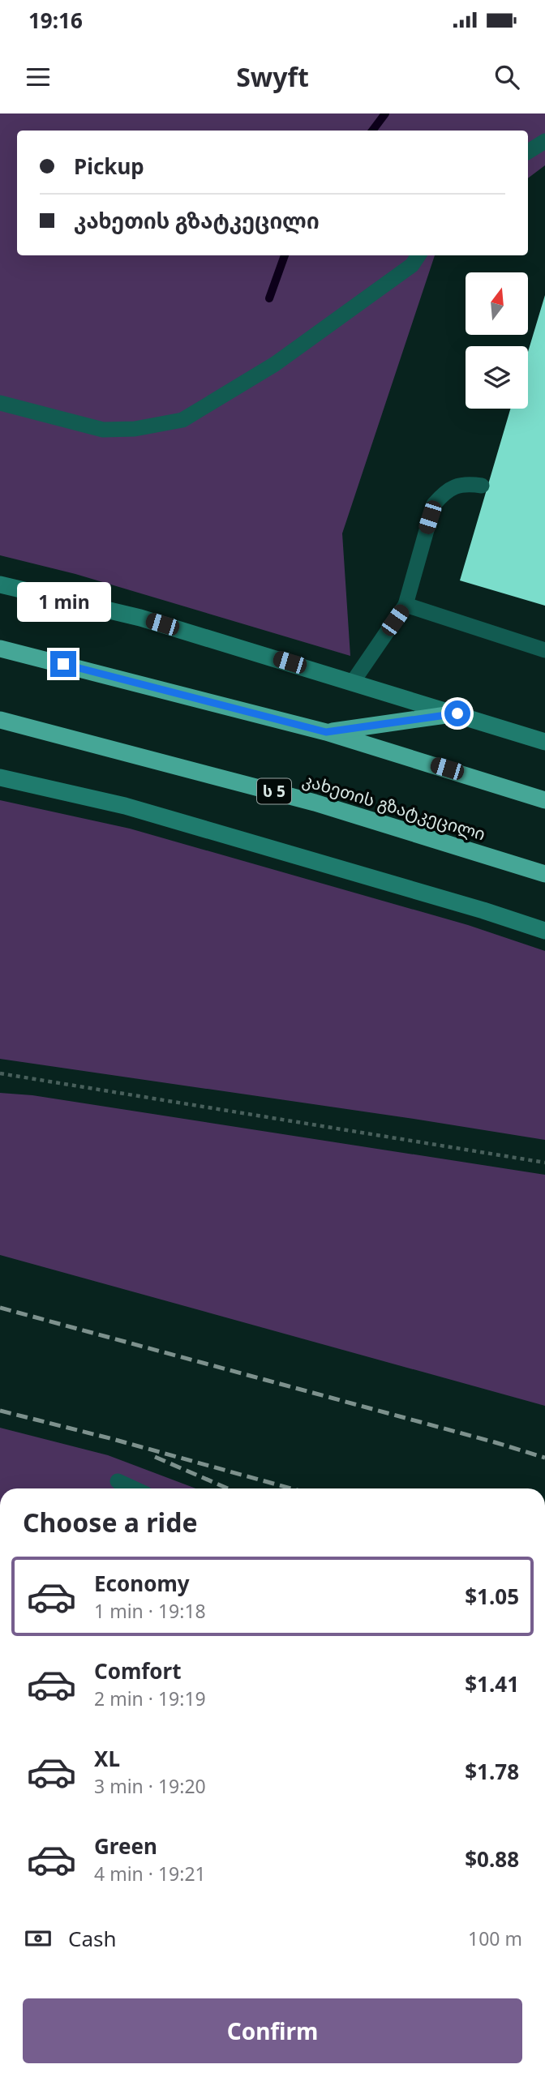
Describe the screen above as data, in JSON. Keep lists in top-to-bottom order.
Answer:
{
  "streets": {
    "highway": ["ს 5", "კახეთის გზატკეცილი"]
  },
  "north": "top",
  "page": {
    "status": "19:16",
    "header": "Swyft",
    "banner": ["Pickup", "კახეთის გზატკეცილი"],
    "bubble": "1 min",
    "heading": "Choose a ride",
    "list": [
      {
        "name": "Economy",
        "note": "1 min · 19:18",
        "value": "$1.05"
      },
      {
        "name": "Comfort",
        "note": "2 min · 19:19",
        "value": "$1.41"
      },
      {
        "name": "XL",
        "note": "3 min · 19:20",
        "value": "$1.78"
      },
      {
        "name": "Green",
        "note": "4 min · 19:21",
        "value": "$0.88"
      }
    ],
    "pay": ["Cash", "100 m"],
    "buttons": "Confirm"
  }
}
